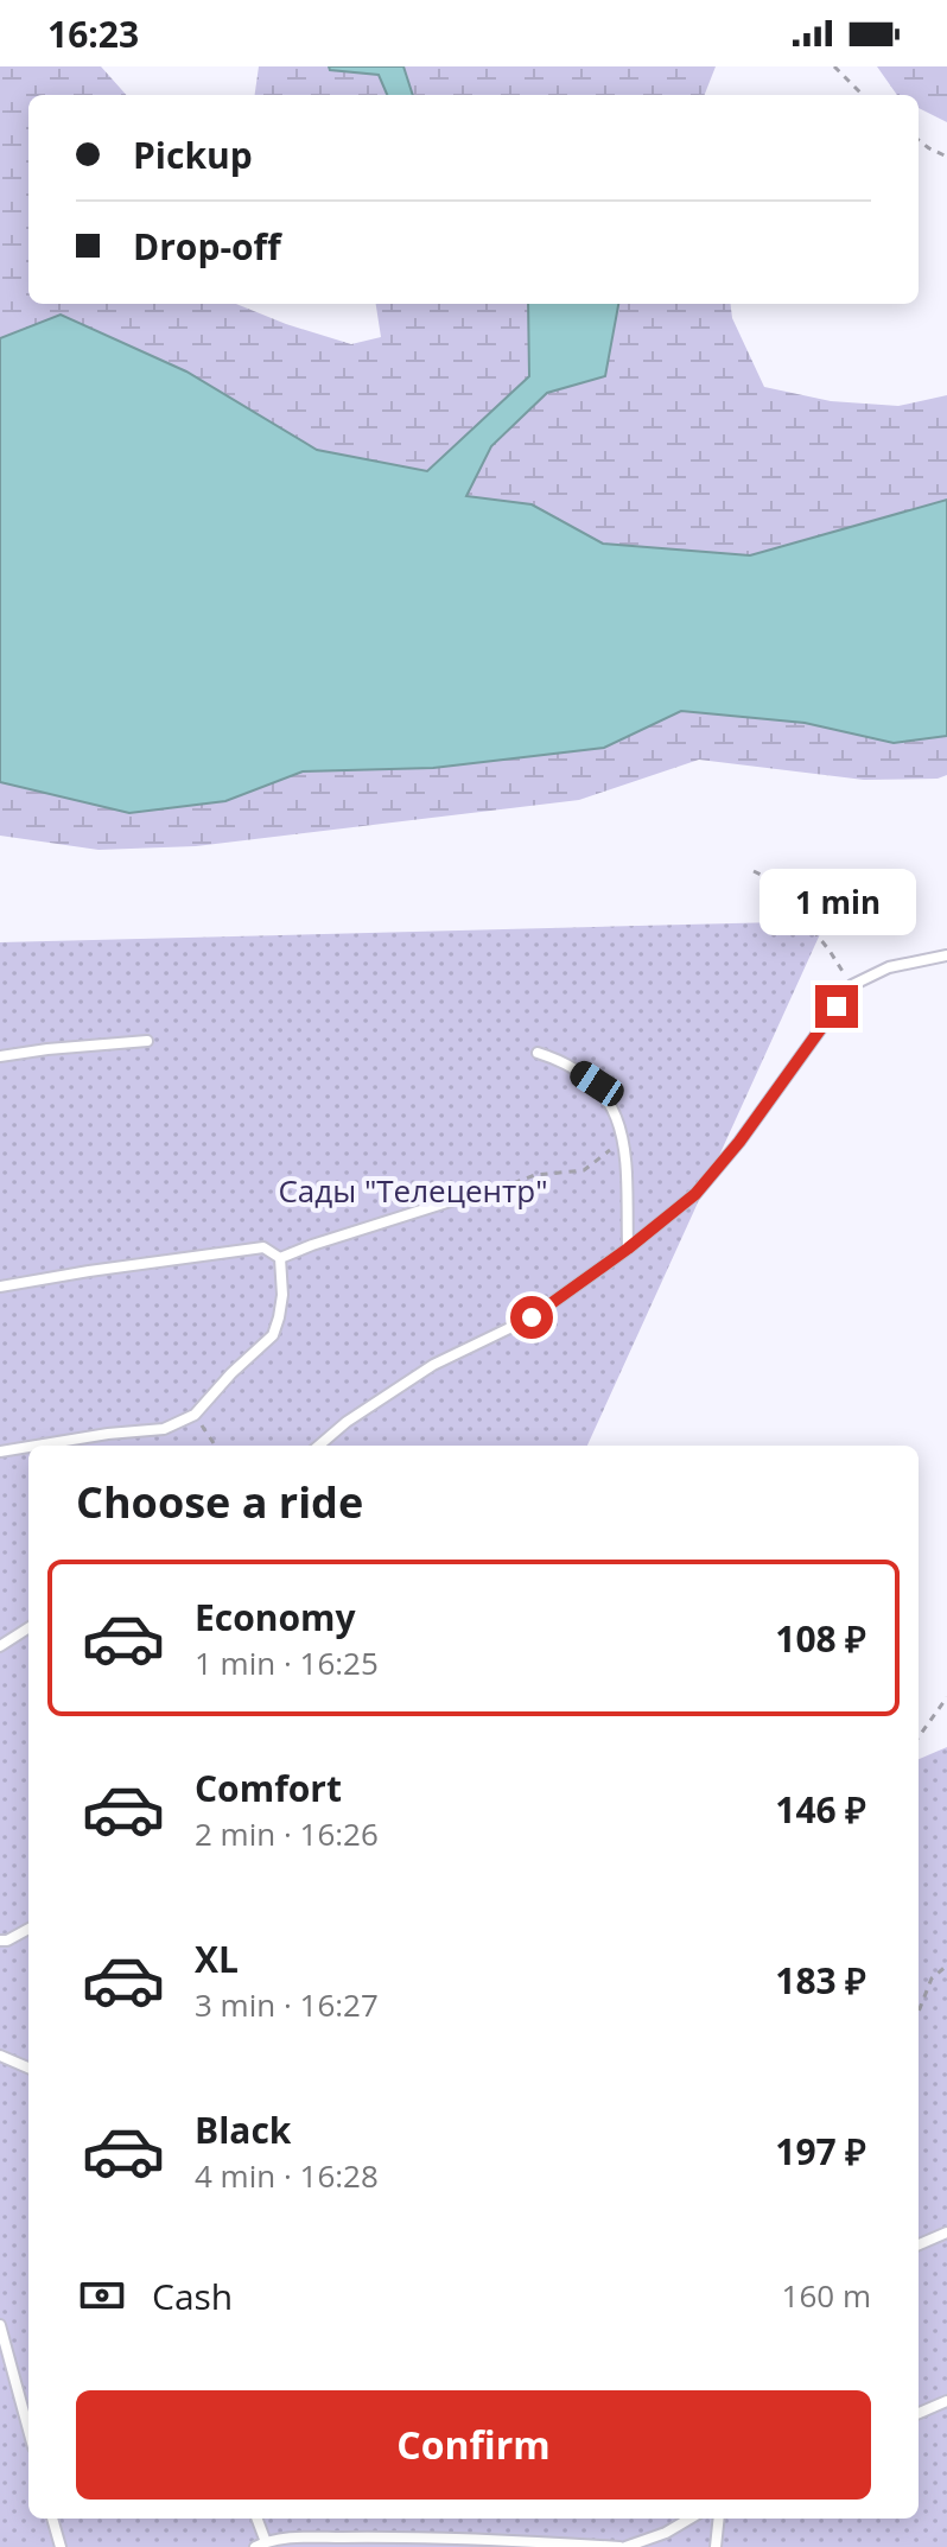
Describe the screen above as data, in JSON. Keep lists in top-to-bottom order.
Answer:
{
  "parks": ["Сады \"Телецентр\""],
  "page": {
    "status": "16:23",
    "banner": ["Pickup", "Drop-off"],
    "bubble": "1 min",
    "heading": "Choose a ride",
    "list": [
      {
        "name": "Economy",
        "note": "1 min · 16:25",
        "value": "108 ₽"
      },
      {
        "name": "Comfort",
        "note": "2 min · 16:26",
        "value": "146 ₽"
      },
      {
        "name": "XL",
        "note": "3 min · 16:27",
        "value": "183 ₽"
      },
      {
        "name": "Black",
        "note": "4 min · 16:28",
        "value": "197 ₽"
      }
    ],
    "pay": ["Cash", "160 m"],
    "buttons": "Confirm"
  }
}
